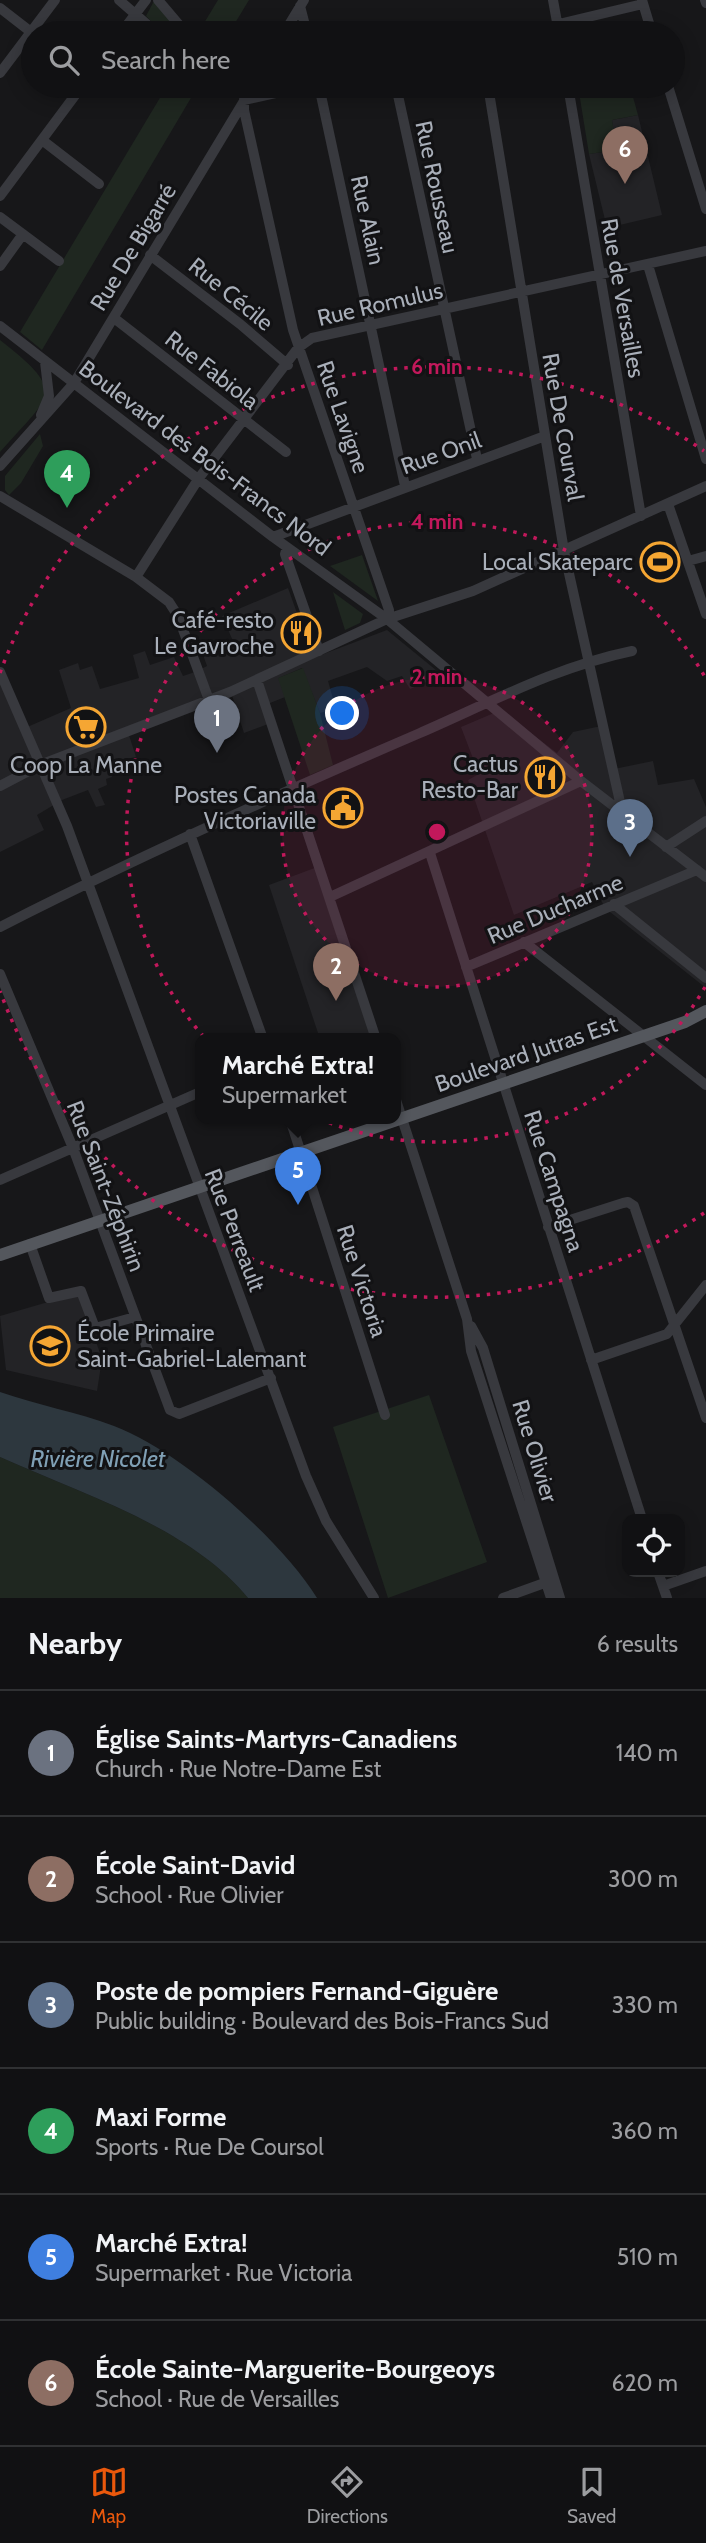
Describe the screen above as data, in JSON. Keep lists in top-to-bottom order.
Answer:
{
  "streets": {
    "main road": ["Boulevard Jutras Est"],
    "street": [
      "Rue Rousseau",
      "Rue Alain",
      "Rue De Bigarré",
      "Rue Cécile",
      "Rue de Versailles",
      "Rue Romulus",
      "Rue Fabiola",
      "Rue Lavigne",
      "Rue De Courval",
      "Rue Onil",
      "Boulevard des Bois-Francs Nord",
      "Rue Ducharme",
      "Rue Campagna",
      "Rue Saint-Zéphirin",
      "Rue Perreault",
      "Rue Victoria",
      "Rue Olivier"
    ]
  },
  "crossings": [
    ["Rue Rousseau", "Rue Romulus"],
    ["Rue Rousseau", "Rue Onil"],
    ["Rue Alain", "Rue Romulus"],
    ["Rue Alain", "Rue Onil"],
    ["Rue De Bigarré", "Rue Cécile"],
    ["Rue De Bigarré", "Rue Fabiola"],
    ["Rue De Bigarré", "Rue Lavigne"],
    ["Rue De Bigarré", "Boulevard des Bois-Francs Nord"],
    ["Rue Cécile", "Rue Romulus"],
    ["Rue de Versailles", "Rue Romulus"],
    ["Rue Romulus", "Rue Fabiola"],
    ["Rue Romulus", "Rue Lavigne"],
    ["Rue Romulus", "Rue De Courval"],
    ["Rue Romulus", "Boulevard des Bois-Francs Nord"],
    ["Rue Lavigne", "Rue Onil"],
    ["Rue Lavigne", "Boulevard des Bois-Francs Nord"],
    ["Rue De Courval", "Rue Onil"],
    ["Rue De Courval", "Boulevard des Bois-Francs Nord"],
    ["Rue Onil", "Boulevard des Bois-Francs Nord"],
    ["Boulevard des Bois-Francs Nord", "Rue Ducharme"],
    ["Rue Ducharme", "Rue Campagna"],
    ["Boulevard Jutras Est", "Rue Campagna"],
    ["Boulevard Jutras Est", "Rue Saint-Zéphirin"],
    ["Boulevard Jutras Est", "Rue Perreault"],
    ["Boulevard Jutras Est", "Rue Victoria"],
    ["Boulevard Jutras Est", "Rue Olivier"],
    ["Rue Saint-Zéphirin", "Rue Perreault"]
  ],
  "water": ["Rivière Nicolet"],
  "places": {
    "sports": ["Local Skateparc"],
    "restaurant": ["Café-resto Le Gavroche", "Cactus Resto-Bar"],
    "supermarket": ["Coop La Manne"],
    "public building": ["Postes Canada Victoriaville"],
    "school or university": ["École Primaire Saint-Gabriel-Lalemant"]
  },
  "page": {
    "search": "Search here",
    "pins": [
      "6",
      "4",
      "1",
      "3",
      "2",
      "5"
    ],
    "popup": ["Marché Extra!", "Supermarket"],
    "heading": ["Nearby", "6 results"],
    "list": [
      {
        "mark": "1",
        "name": "Église Saints-Martyrs-Canadiens",
        "note": "Church · Rue Notre-Dame Est",
        "value": "140 m"
      },
      {
        "mark": "2",
        "name": "École Saint-David",
        "note": "School · Rue Olivier",
        "value": "300 m"
      },
      {
        "mark": "3",
        "name": "Poste de pompiers Fernand-Giguère",
        "note": "Public building · Boulevard des Bois-Francs Sud",
        "value": "330 m"
      },
      {
        "mark": "4",
        "name": "Maxi Forme",
        "note": "Sports · Rue De Coursol",
        "value": "360 m"
      },
      {
        "mark": "5",
        "name": "Marché Extra!",
        "note": "Supermarket · Rue Victoria",
        "value": "510 m"
      },
      {
        "mark": "6",
        "name": "École Sainte-Marguerite-Bourgeoys",
        "note": "School · Rue de Versailles",
        "value": "620 m"
      }
    ],
    "nav": ["Map", "Directions", "Saved"]
  },
  "rings": ["6 min", "4 min", "2 min"]
}
